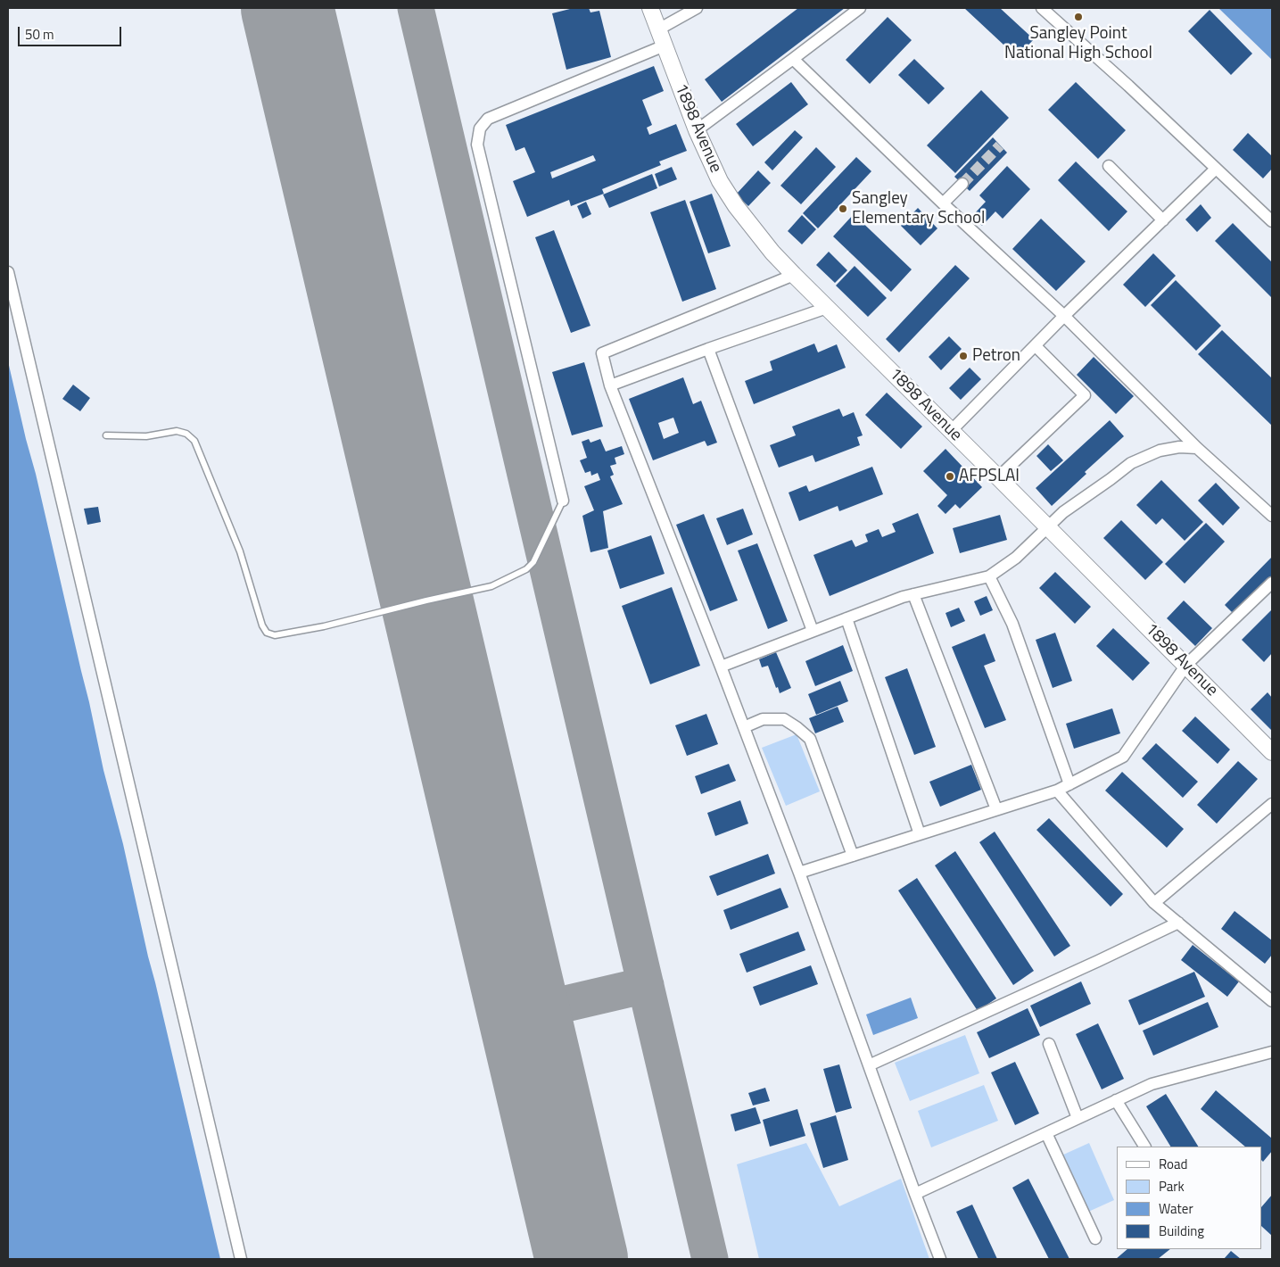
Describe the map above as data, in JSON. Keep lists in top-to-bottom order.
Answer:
{
  "streets": {
    "street": ["1898 Avenue"]
  },
  "places": [
    "Sangley Point National High School",
    "Sangley Elementary School",
    "Petron",
    "AFPSLAI"
  ],
  "legend": [
    "Road",
    "Park",
    "Water",
    "Building"
  ],
  "scale_bar": "50 m"
}
